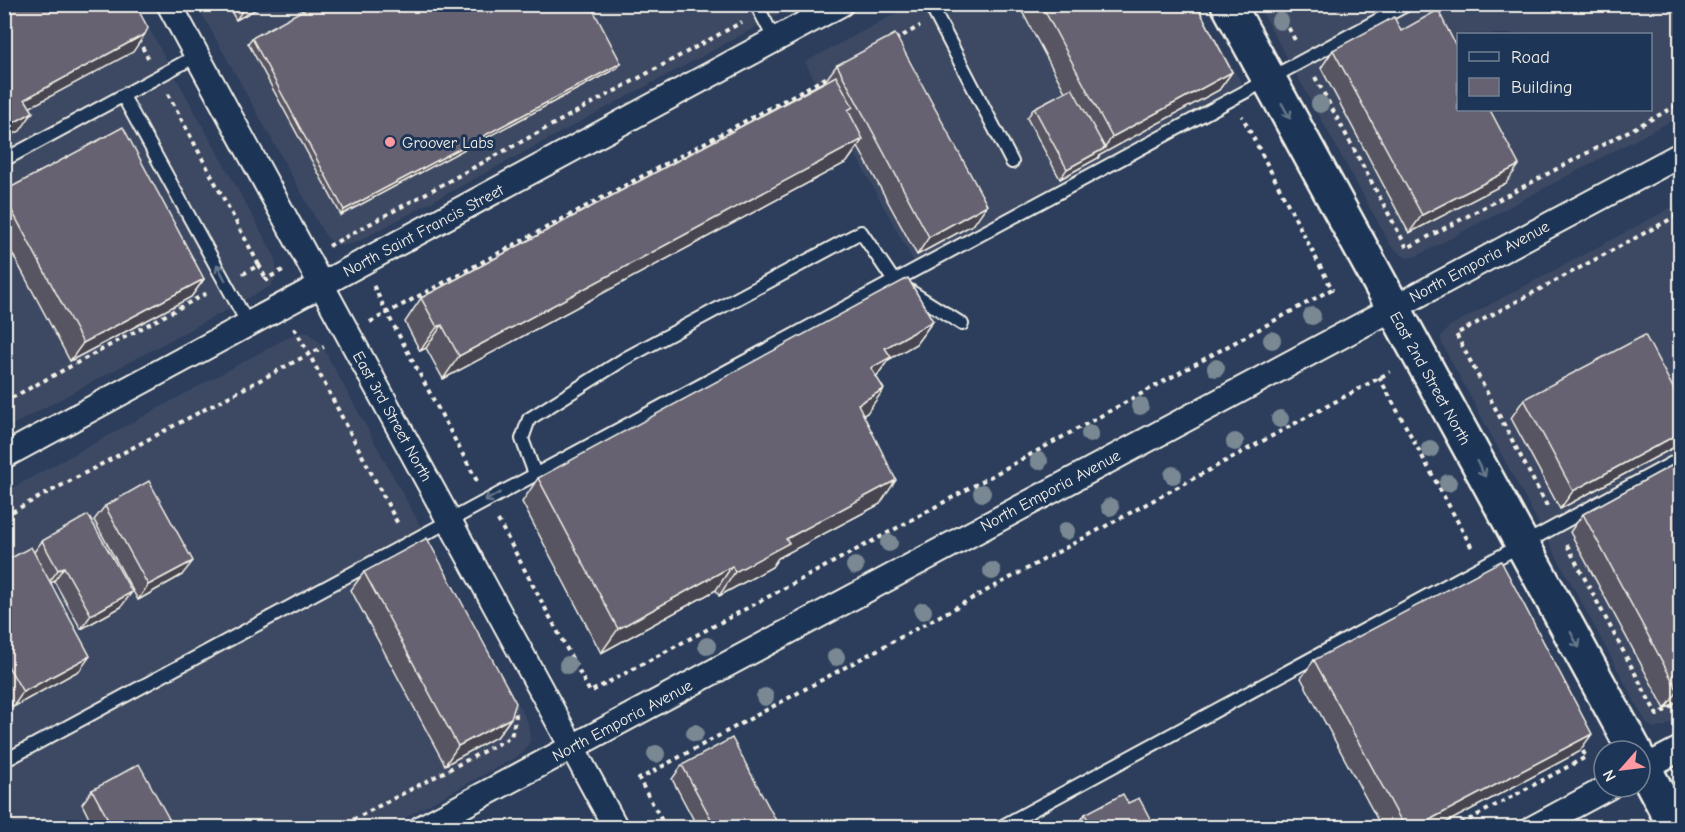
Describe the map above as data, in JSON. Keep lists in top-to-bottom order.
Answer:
{
  "streets": {
    "street": [
      "North Saint Francis Street",
      "North Emporia Avenue",
      "East 2nd Street North",
      "East 3rd Street North"
    ]
  },
  "crossings": [
    ["North Saint Francis Street", "East 3rd Street North"],
    ["North Emporia Avenue", "East 2nd Street North"],
    ["North Emporia Avenue", "East 3rd Street North"]
  ],
  "one_way": ["East 2nd Street North"],
  "places": ["Groover Labs"],
  "legend": ["Road", "Building"],
  "north": "bottom left"
}
